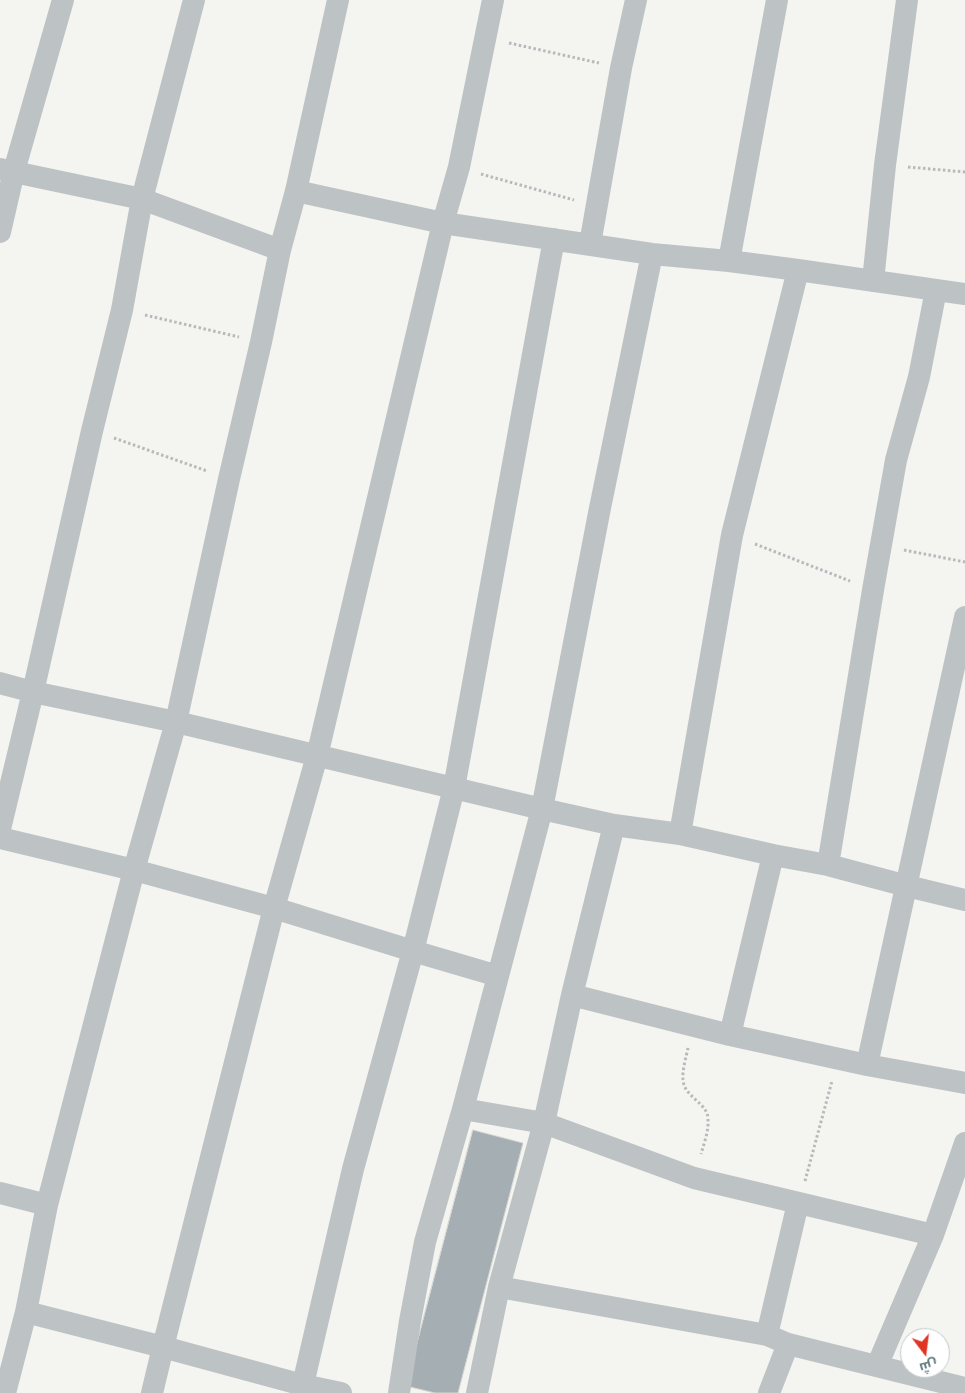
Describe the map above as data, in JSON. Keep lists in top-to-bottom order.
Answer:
{
  "north": "bottom"
}
